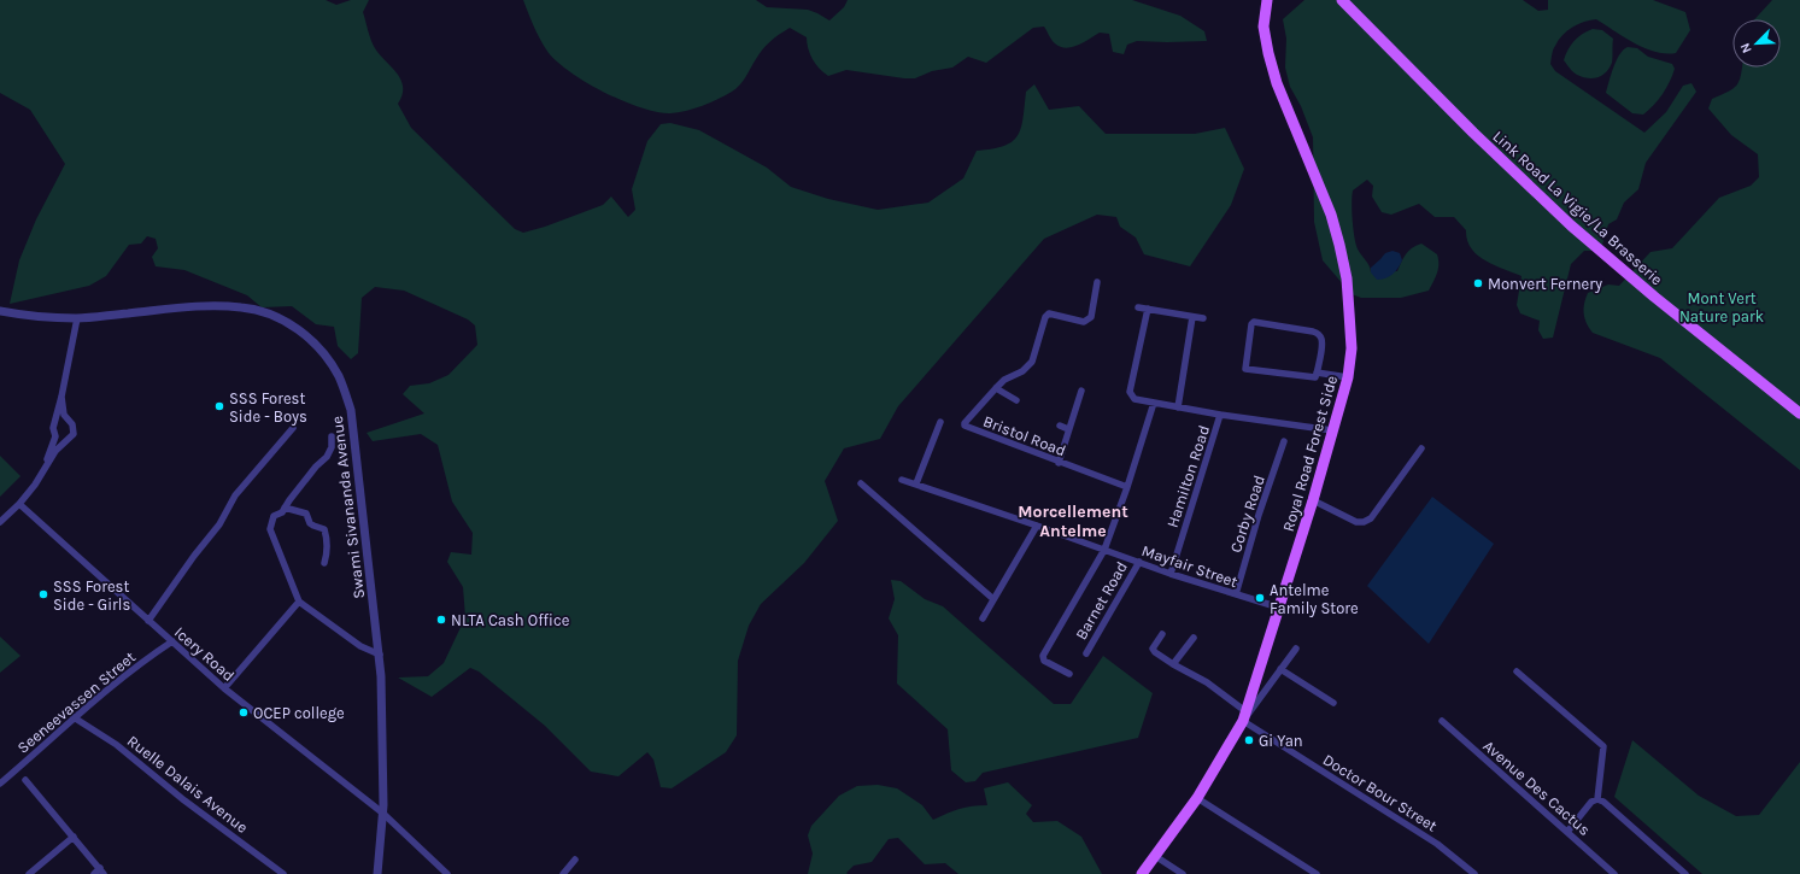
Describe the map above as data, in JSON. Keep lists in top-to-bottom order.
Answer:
{
  "streets": {
    "main road": ["Link Road La Vigie/La Brasserie", "Royal Road Forest Side"],
    "street": [
      "Bristol Road",
      "Hamilton Road",
      "Swami Sivananda Avenue",
      "Corby Road",
      "Mayfair Street",
      "Barnet Road",
      "Icery Road",
      "Seeneevassen Street",
      "Ruelle Dalais Avenue",
      "Avenue Des Cactus",
      "Doctor Bour Street"
    ]
  },
  "crossings": [
    ["Royal Road Forest Side", "Mayfair Street"],
    ["Royal Road Forest Side", "Doctor Bour Street"],
    ["Hamilton Road", "Mayfair Street"],
    ["Swami Sivananda Avenue", "Icery Road"],
    ["Corby Road", "Mayfair Street"],
    ["Mayfair Street", "Barnet Road"],
    ["Icery Road", "Seeneevassen Street"],
    ["Seeneevassen Street", "Ruelle Dalais Avenue"]
  ],
  "districts": ["Morcellement Antelme"],
  "parks": ["Mont Vert Nature park"],
  "places": [
    "Monvert Fernery",
    "SSS Forest Side - Boys",
    "SSS Forest Side - Girls",
    "Antelme Family Store",
    "NLTA Cash Office",
    "OCEP college",
    "Gi Yan"
  ],
  "north": "bottom left"
}
